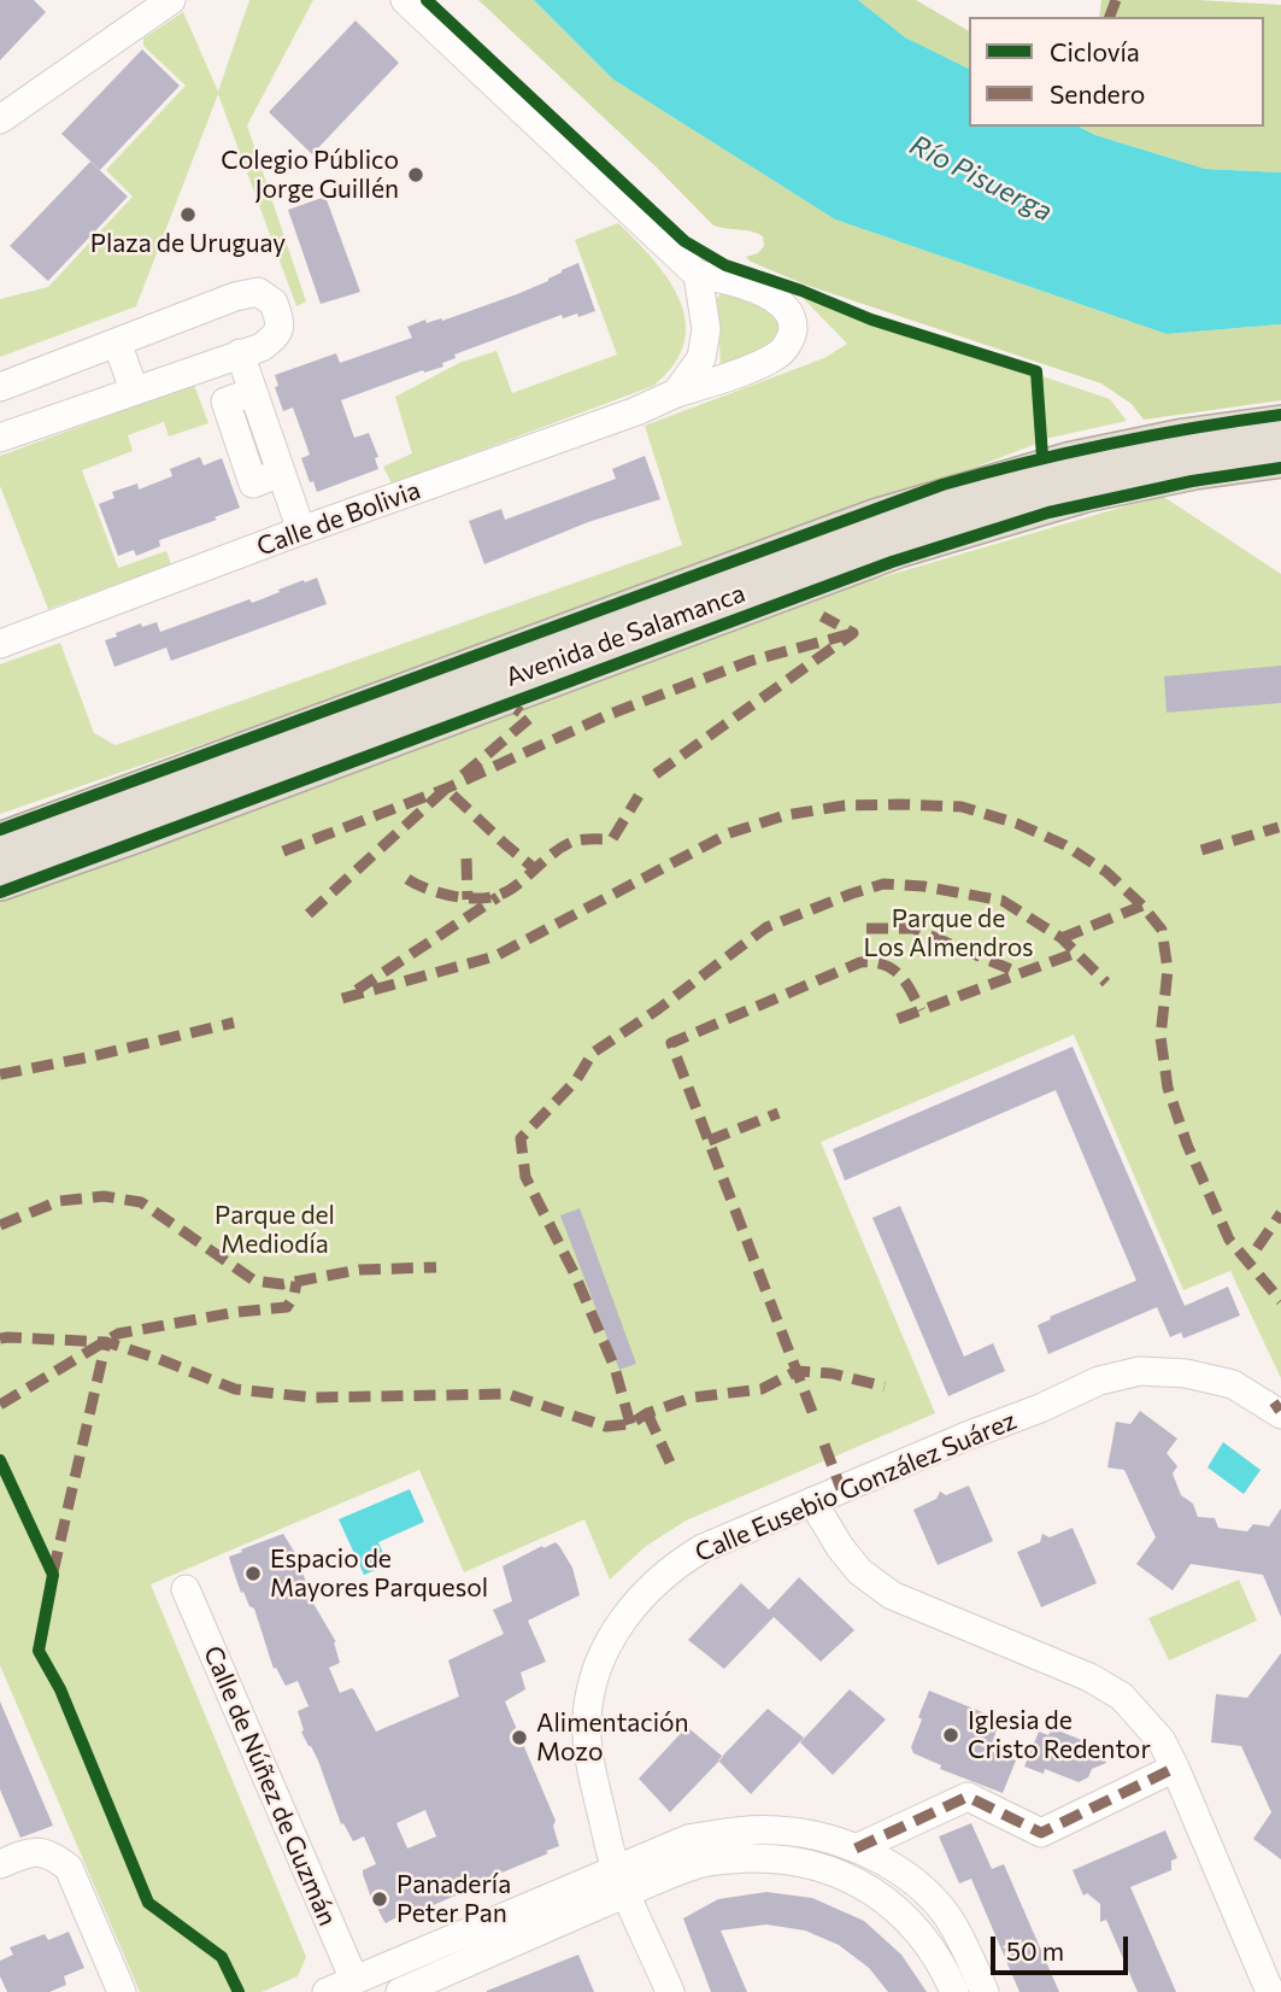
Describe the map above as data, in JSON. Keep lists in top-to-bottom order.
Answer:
{
  "streets": {
    "highway": ["Avenida de Salamanca"],
    "street": ["Calle de Bolivia", "Calle Eusebio González Suárez", "Calle de Núñez de Guzmán"]
  },
  "water": ["Río Pisuerga"],
  "parks": ["Parque de Los Almendros", "Parque del Mediodía"],
  "places": [
    "Colegio Público Jorge Guillén",
    "Plaza de Uruguay",
    "Espacio de Mayores Parquesol",
    "Iglesia de Cristo Redentor",
    "Alimentación Mozo",
    "Panadería Peter Pan"
  ],
  "legend": ["Ciclovía", "Sendero"],
  "scale_bar": "50 m"
}
